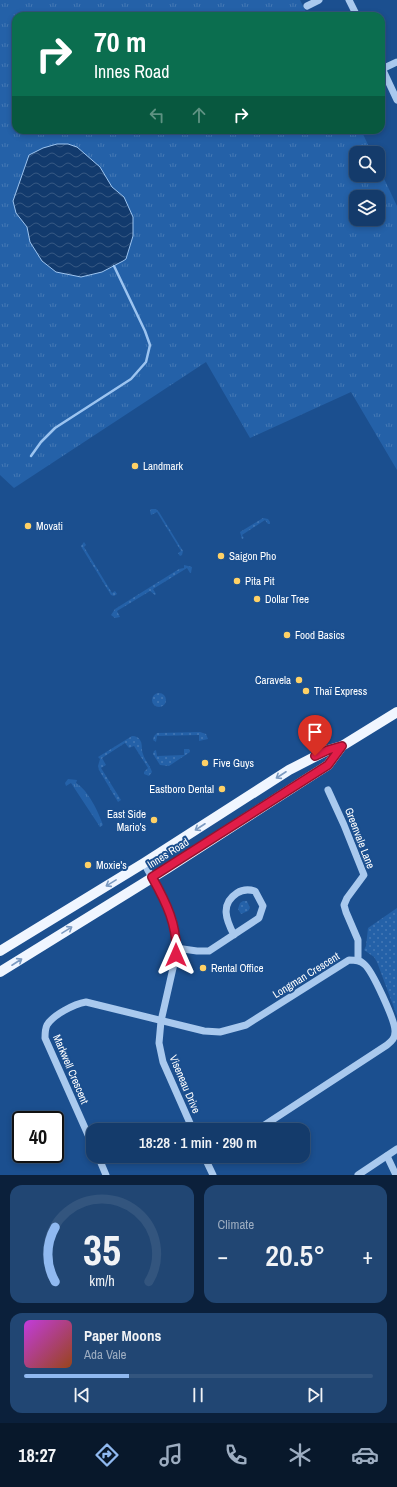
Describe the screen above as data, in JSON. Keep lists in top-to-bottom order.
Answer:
{
  "streets": {
    "main road": ["Innes Road"],
    "street": [
      "Greenvale Lane",
      "Longman Crescent",
      "Markwell Crescent",
      "Viseneau Drive"
    ]
  },
  "crossings": [
    ["Greenvale Lane", "Longman Crescent"],
    ["Innes Road", "Viseneau Drive"],
    ["Longman Crescent", "Markwell Crescent"],
    ["Longman Crescent", "Viseneau Drive"],
    ["Markwell Crescent", "Viseneau Drive"]
  ],
  "places": [
    "Landmark",
    "Movati",
    "Saigon Pho",
    "Pita Pit",
    "Dollar Tree",
    "Food Basics",
    "Caravela",
    "Thaï Express",
    "Five Guys",
    "Eastboro Dental",
    "East Side Mario's",
    "Moxie's",
    "Rental Office"
  ],
  "page": {
    "turn": ["70 m", "Innes Road"],
    "limit": "40",
    "trip": "18:28 · 1 min · 290 m",
    "tile": "Climate",
    "heat": ["−", "20.5°", "+"],
    "song": ["Paper Moons", "Ada Vale"],
    "tabs": "18:27",
    "gauge": ["35", "km/h"]
  }
}
